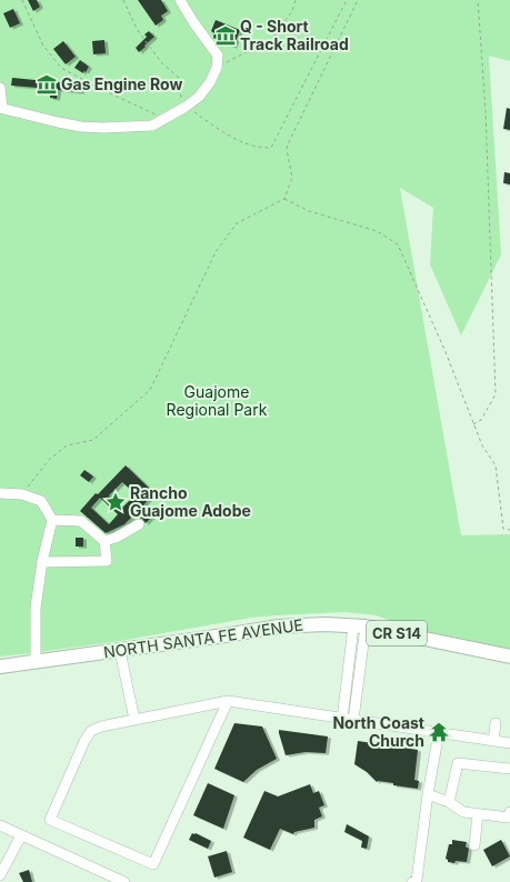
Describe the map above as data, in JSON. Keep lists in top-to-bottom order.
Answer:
{
  "streets": {
    "main road": ["CR S14", "NORTH SANTA FE AVENUE"]
  },
  "parks": ["Guajome Regional Park"],
  "places": {
    "museum": ["Q - Short Track Railroad", "Gas Engine Row"],
    "place": ["Rancho Guajome Adobe"],
    "temple": ["North Coast Church"]
  }
}
